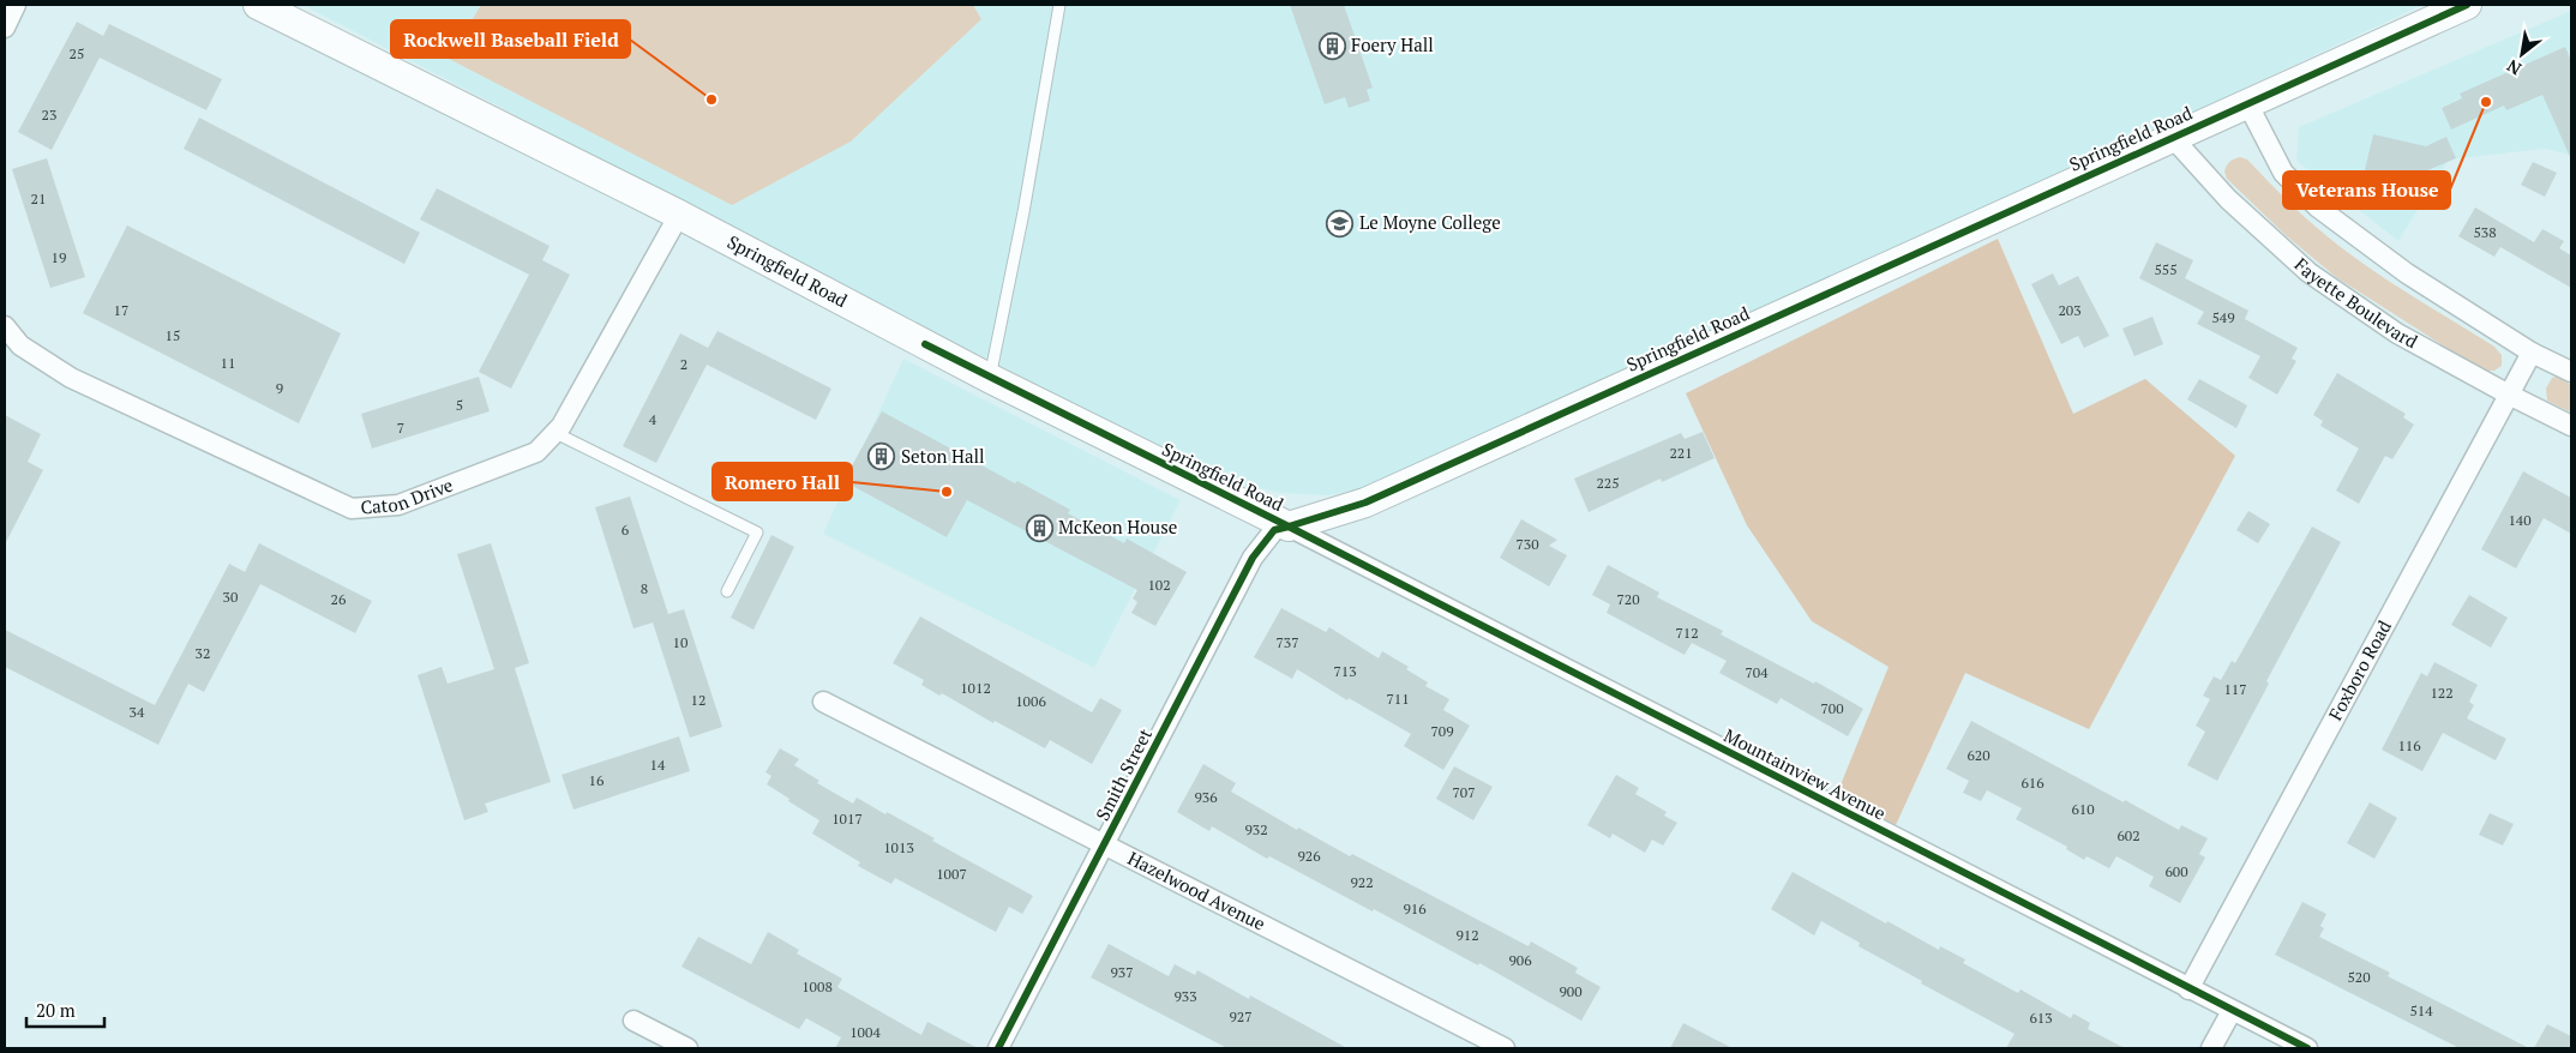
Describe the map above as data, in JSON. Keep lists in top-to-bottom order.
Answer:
{
  "streets": {
    "street": [
      "Springfield Road",
      "Fayette Boulevard",
      "Caton Drive",
      "Foxboro Road",
      "Smith Street",
      "Mountainview Avenue",
      "Hazelwood Avenue"
    ]
  },
  "crossings": [
    ["Springfield Road", "Fayette Boulevard"],
    ["Springfield Road", "Caton Drive"],
    ["Springfield Road", "Smith Street"],
    ["Springfield Road", "Mountainview Avenue"],
    ["Fayette Boulevard", "Foxboro Road"],
    ["Foxboro Road", "Mountainview Avenue"],
    ["Smith Street", "Mountainview Avenue"],
    ["Smith Street", "Hazelwood Avenue"]
  ],
  "places": {
    "building": ["Foery Hall", "Seton Hall", "McKeon House"],
    "other": ["Rockwell Baseball Field", "Veterans House", "Romero Hall"],
    "school or university": ["Le Moyne College"]
  },
  "house_numbers": [
    "25",
    "23",
    "21",
    "538",
    "19",
    "555",
    "17",
    "203",
    "549",
    "15",
    "11",
    "2",
    "9",
    "5",
    "4",
    "7",
    "221",
    "225",
    "140",
    "6",
    "730",
    "102",
    "8",
    "30",
    "26",
    "720",
    "712",
    "10",
    "737",
    "32",
    "713",
    "704",
    "1012",
    "117",
    "122",
    "711",
    "12",
    "1006",
    "700",
    "34",
    "709",
    "116",
    "620",
    "14",
    "16",
    "616",
    "707",
    "936",
    "610",
    "1017",
    "932",
    "602",
    "1013",
    "926",
    "600",
    "1007",
    "922",
    "916",
    "912",
    "906",
    "937",
    "520",
    "1008",
    "900",
    "933",
    "514",
    "927",
    "613",
    "1004"
  ],
  "scale_bar": "20 m",
  "north": "bottom left"
}
